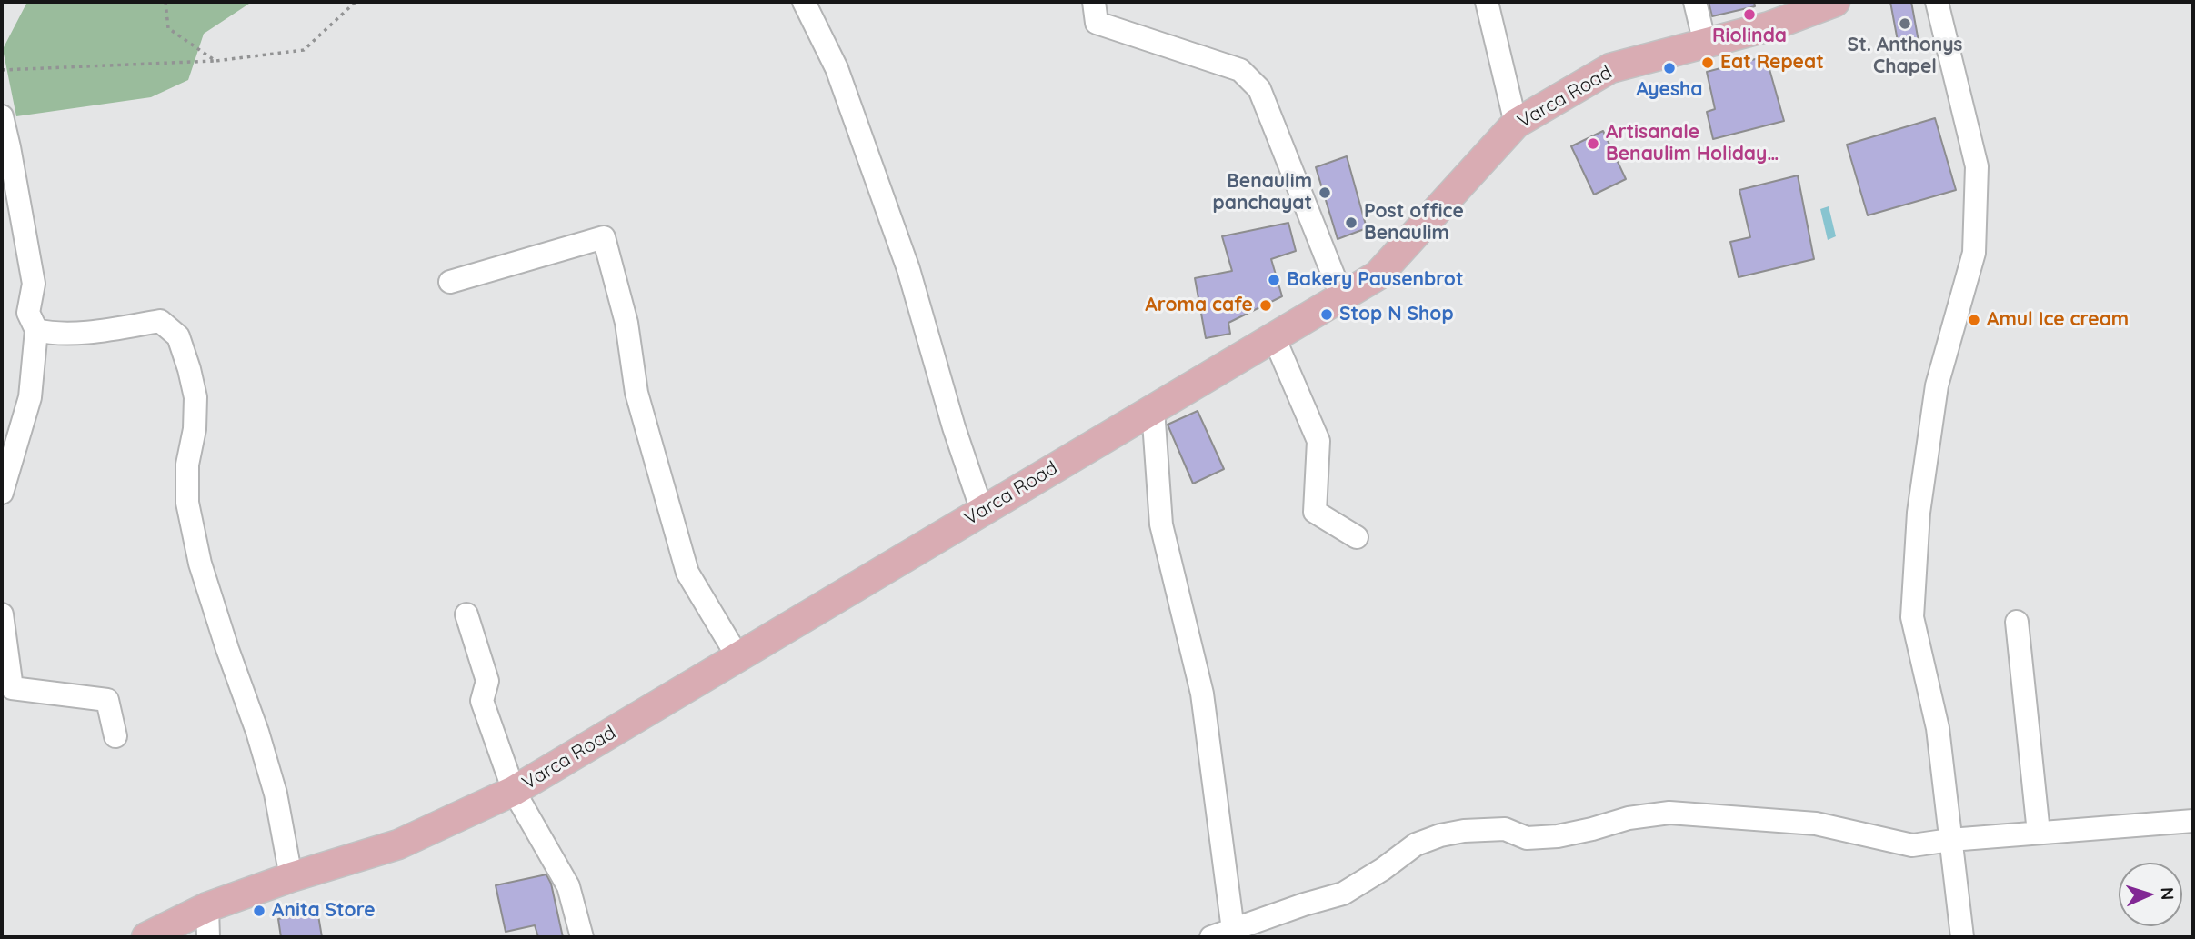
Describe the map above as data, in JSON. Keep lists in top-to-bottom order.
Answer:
{
  "streets": {
    "main road": ["Varca Road"]
  },
  "places": [
    "Riolinda",
    "St. Anthonys Chapel",
    "Eat Repeat",
    "Ayesha",
    "Artisanale Benaulim Holiday…",
    "Benaulim panchayat",
    "Post office Benaulim",
    "Bakery Pausenbrot",
    "Aroma cafe",
    "Stop N Shop",
    "Amul Ice cream",
    "Anita Store"
  ],
  "north": "right"
}
